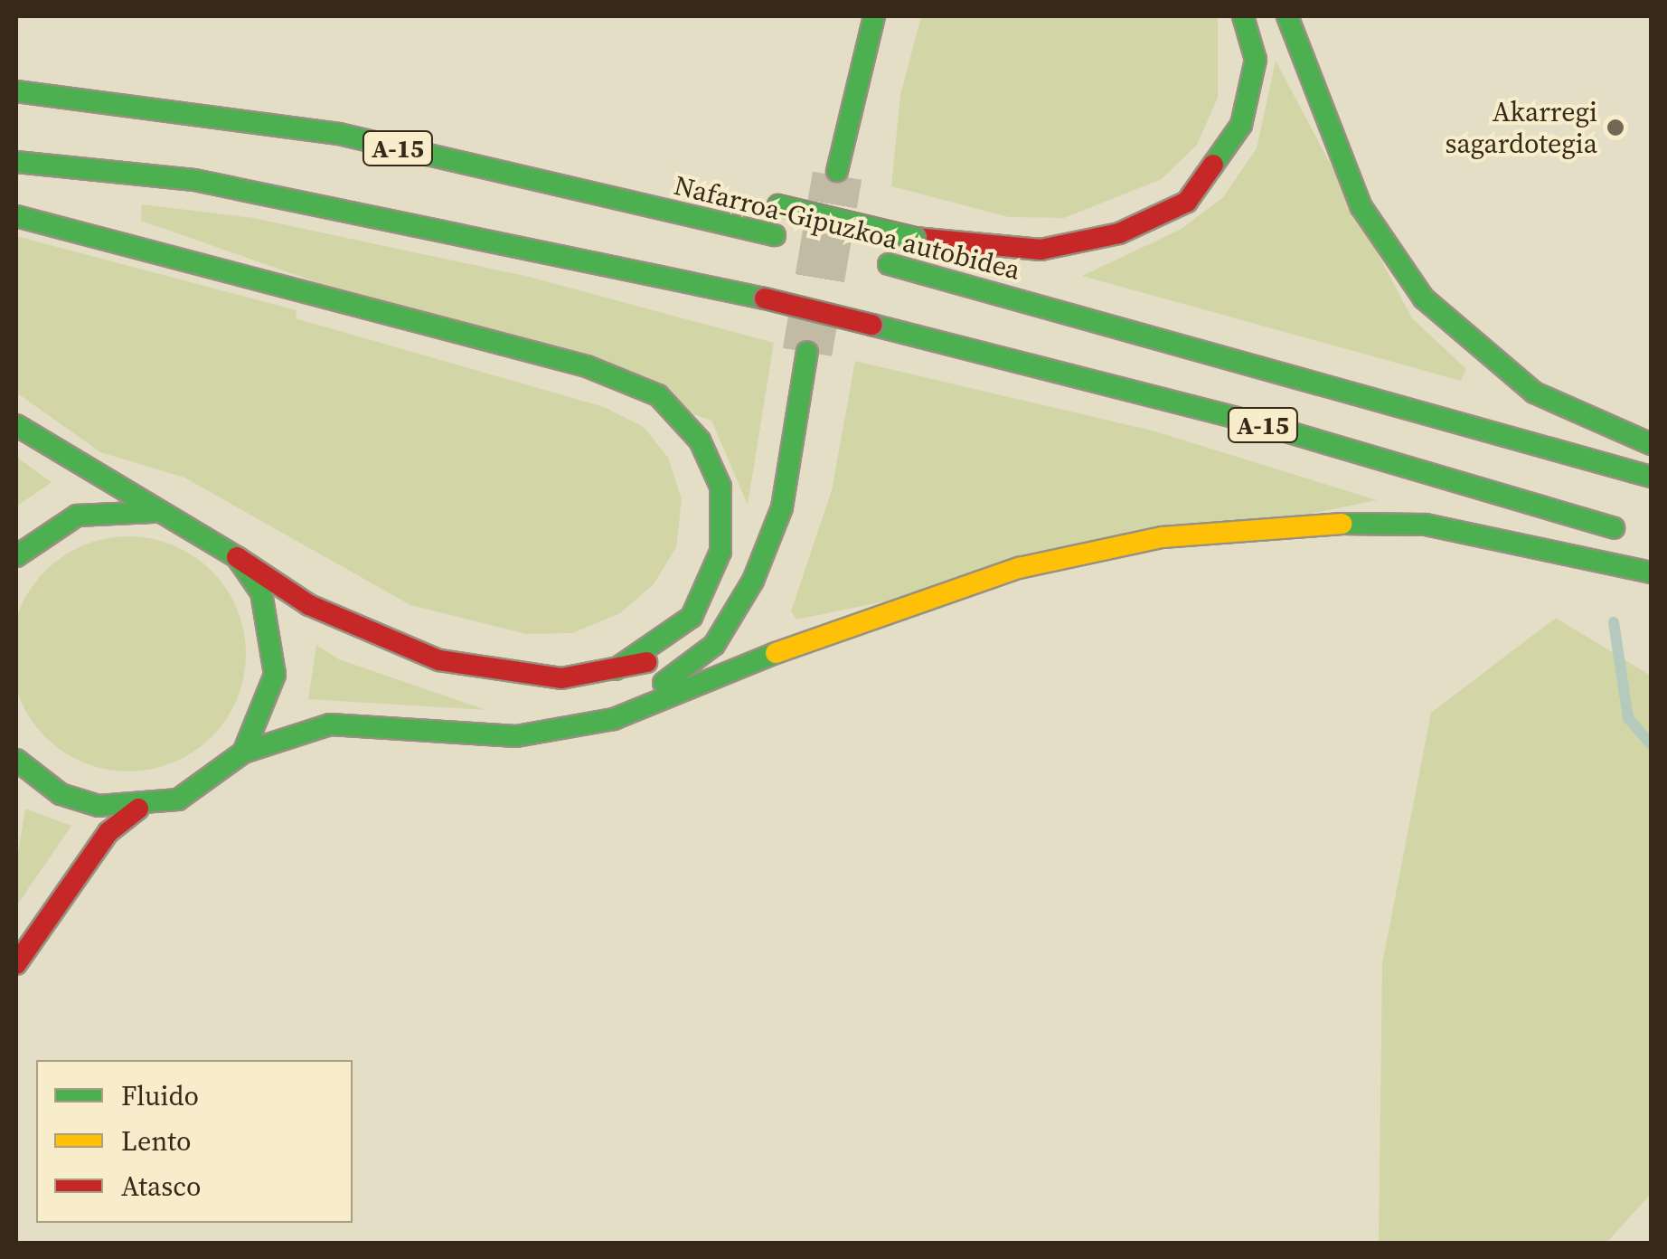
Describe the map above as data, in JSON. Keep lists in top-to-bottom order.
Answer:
{
  "streets": {
    "main road": ["A-15", "Nafarroa-Gipuzkoa autobidea"]
  },
  "places": ["Akarregi sagardotegia"],
  "legend": ["Fluido", "Lento", "Atasco"]
}
